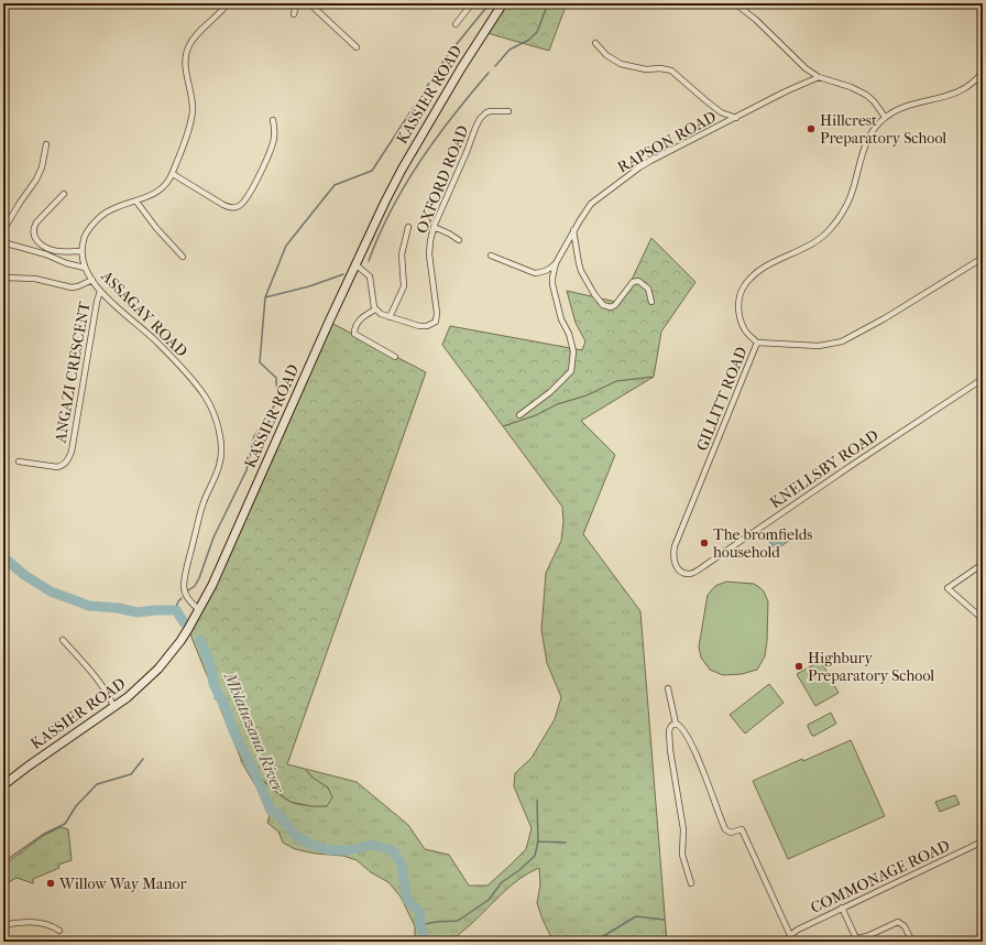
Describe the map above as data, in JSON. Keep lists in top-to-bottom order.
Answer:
{
  "streets": {
    "main road": ["KASSIER ROAD"],
    "street": [
      "RAPSON ROAD",
      "OXFORD ROAD",
      "ASSAGAY ROAD",
      "ANGAZI CRESCENT",
      "GILLITT ROAD",
      "KNELLSBY ROAD",
      "COMMONAGE ROAD"
    ]
  },
  "crossings": [
    ["KASSIER ROAD", "ASSAGAY ROAD"],
    ["ASSAGAY ROAD", "ANGAZI CRESCENT"],
    ["GILLITT ROAD", "KNELLSBY ROAD"]
  ],
  "water": ["Mhlatuzana River"],
  "places": [
    "Hillcrest Preparatory School",
    "The bromfields household",
    "Highbury Preparatory School",
    "Willow Way Manor"
  ]
}
